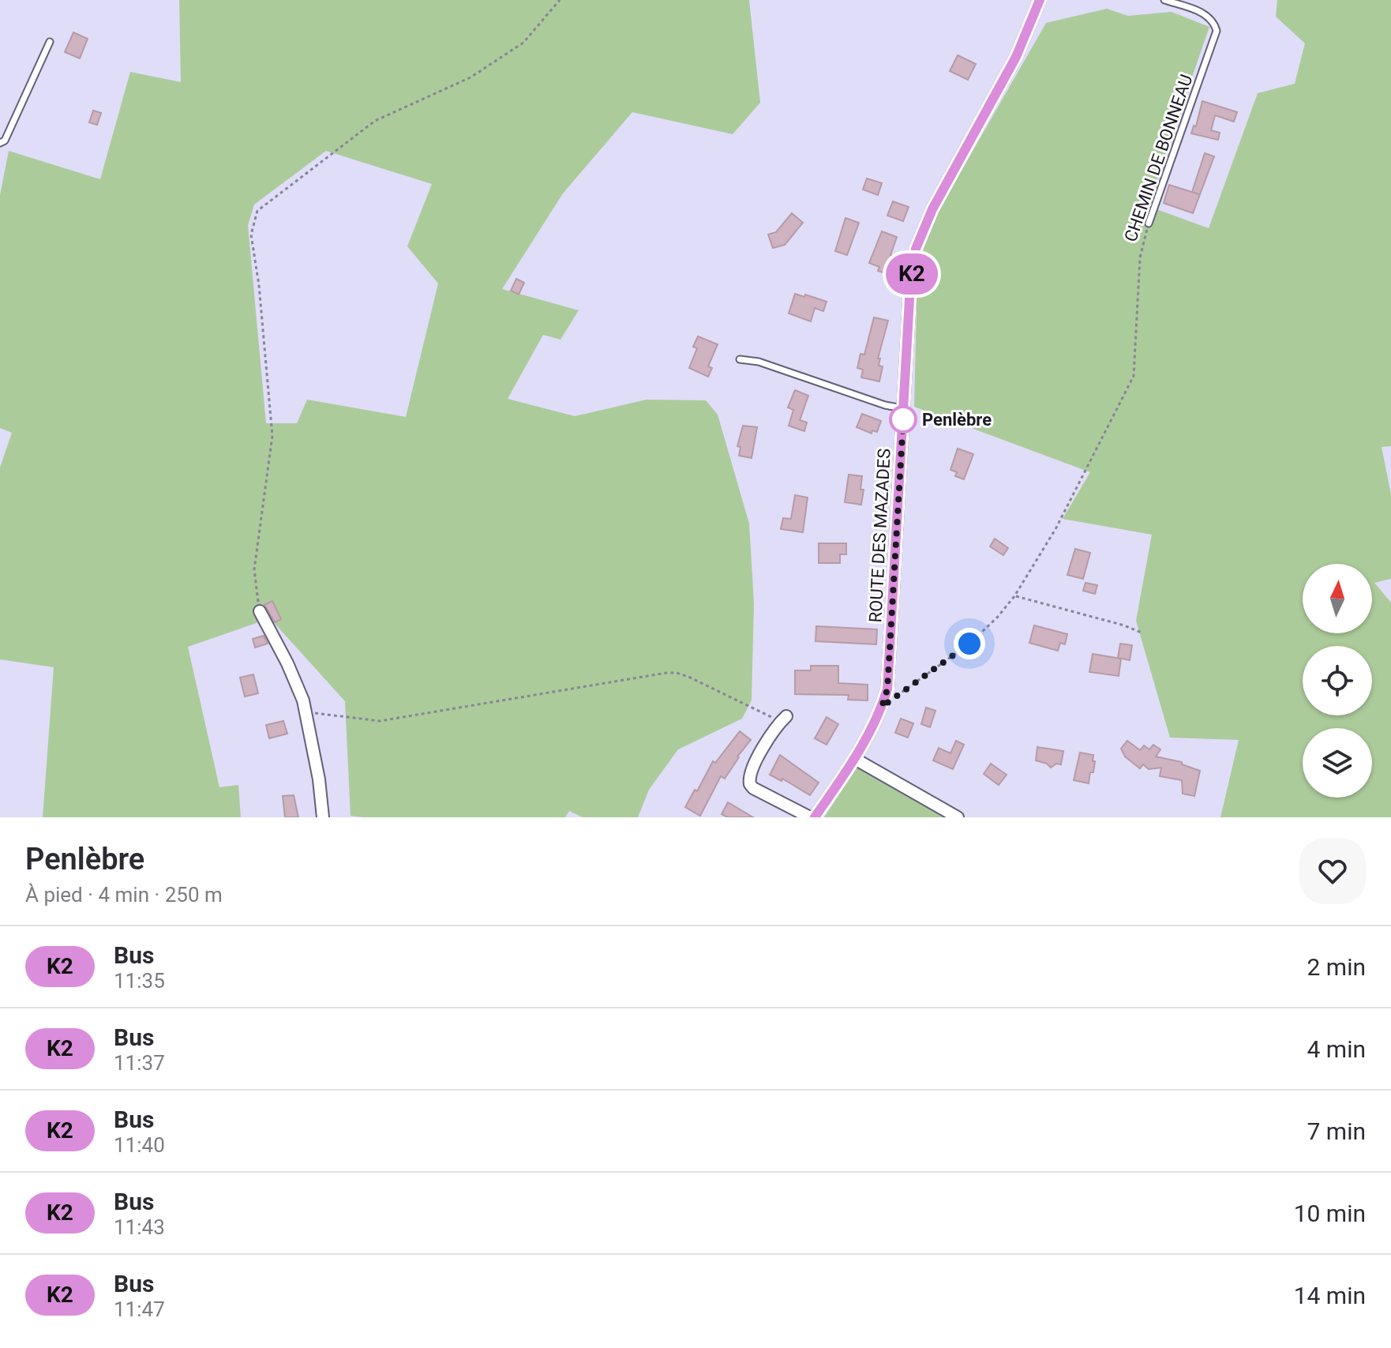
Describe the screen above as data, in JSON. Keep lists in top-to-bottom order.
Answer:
{
  "streets": {
    "street": ["ROUTE DES MAZADES"],
    "lane": ["CHEMIN DE BONNEAU"]
  },
  "crossings": [
    ["CHEMIN DE BONNEAU", "ROUTE DES MAZADES"]
  ],
  "places": ["Penlèbre"],
  "lines": ["bus line K2"],
  "north": "top",
  "page": {
    "on_map": "K2",
    "heading": ["Penlèbre", "À pied · 4 min · 250 m"],
    "list": [
      {
        "mark": "K2",
        "name": "Bus",
        "note": "11:35",
        "value": "2 min"
      },
      {
        "mark": "K2",
        "name": "Bus",
        "note": "11:37",
        "value": "4 min"
      },
      {
        "mark": "K2",
        "name": "Bus",
        "note": "11:40",
        "value": "7 min"
      },
      {
        "mark": "K2",
        "name": "Bus",
        "note": "11:43",
        "value": "10 min"
      },
      {
        "mark": "K2",
        "name": "Bus",
        "note": "11:47",
        "value": "14 min"
      }
    ]
  }
}
